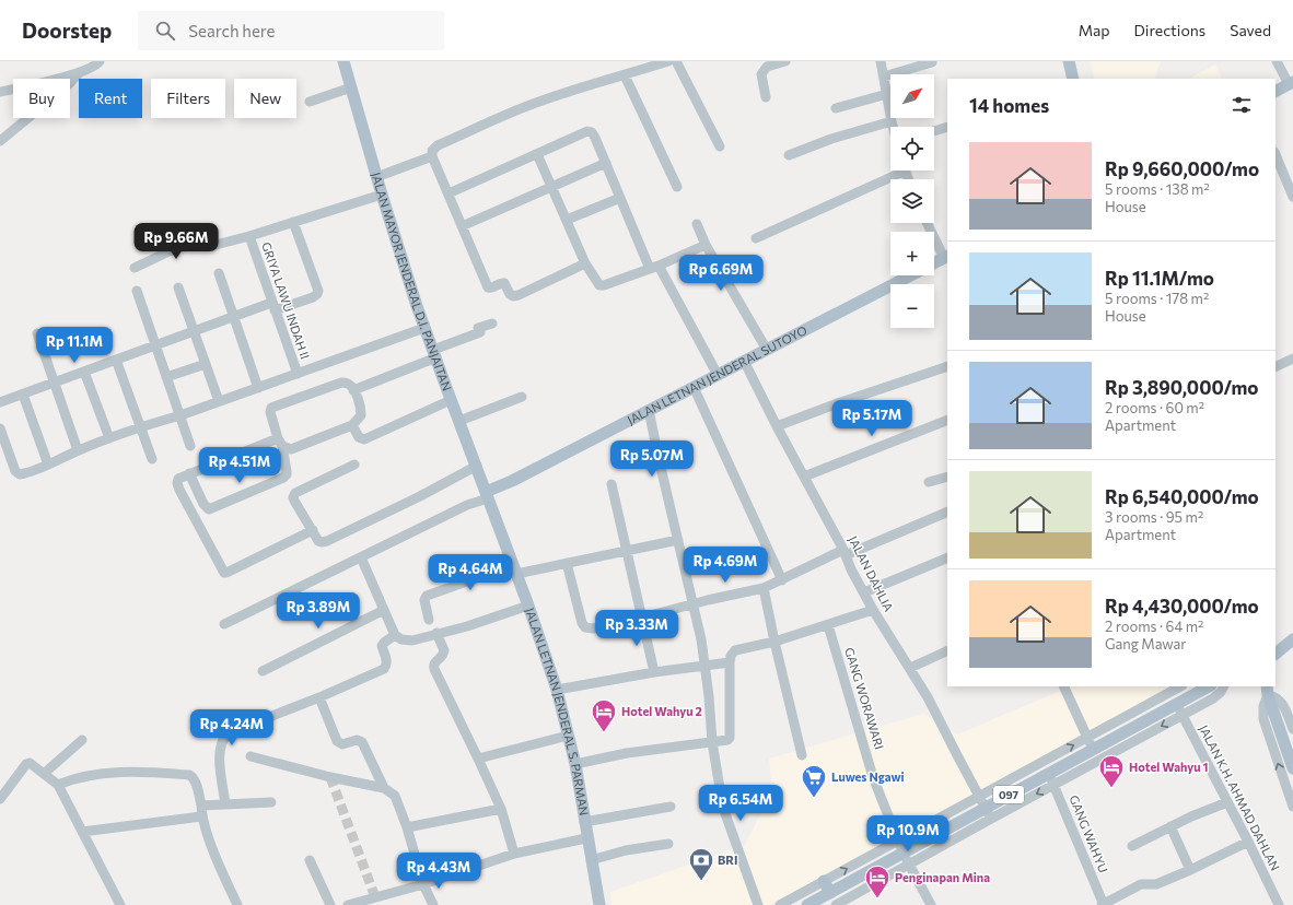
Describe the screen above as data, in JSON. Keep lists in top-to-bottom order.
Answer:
{
  "streets": {
    "main road": [
      "JALAN MAYOR JENDERAL D.I. PANJAITAN",
      "JALAN LETNAN JENDERAL SUTOYO",
      "JALAN LETNAN JENDERAL S. PARMAN",
      "097"
    ],
    "street": [
      "GRIYA LAWU INDAH II",
      "JALAN DAHLIA",
      "GANG WORAWARI",
      "JALAN K.H. AHMAD DAHLAN",
      "GANG WAHYU"
    ]
  },
  "crossings": [
    ["JALAN MAYOR JENDERAL D.I. PANJAITAN", "JALAN LETNAN JENDERAL SUTOYO"],
    ["JALAN MAYOR JENDERAL D.I. PANJAITAN", "JALAN LETNAN JENDERAL S. PARMAN"],
    ["JALAN LETNAN JENDERAL SUTOYO", "JALAN DAHLIA"],
    ["JALAN LETNAN JENDERAL SUTOYO", "JALAN LETNAN JENDERAL S. PARMAN"],
    ["JALAN DAHLIA", "097"],
    ["GANG WORAWARI", "097"],
    ["097", "JALAN K.H. AHMAD DAHLAN"],
    ["097", "GANG WAHYU"]
  ],
  "places": {
    "hotel": ["Hotel Wahyu 2", "Hotel Wahyu 1", "Penginapan Mina"],
    "supermarket": ["Luwes Ngawi"],
    "bank": ["BRI"]
  },
  "north": "top right",
  "page": {
    "header": "Doorstep",
    "search": "Search here",
    "nav": ["Map", "Directions", "Saved"],
    "map_buttons": ["+", "−"],
    "chip": [
      "Buy",
      "Rent",
      "Filters",
      "New"
    ],
    "heading": "14 homes",
    "list": [
      {
        "name": "Rp 9,660,000/mo",
        "note": "5 rooms · 138 m² · House"
      },
      {
        "name": "Rp 11.1M/mo",
        "note": "5 rooms · 178 m² · House"
      },
      {
        "name": "Rp 3,890,000/mo",
        "note": "2 rooms · 60 m² · Apartment"
      },
      {
        "name": "Rp 6,540,000/mo",
        "note": "3 rooms · 95 m² · Apartment"
      },
      {
        "name": "Rp 4,430,000/mo",
        "note": "2 rooms · 64 m² · Gang Mawar"
      }
    ],
    "price": [
      "Rp 9.66M",
      "Rp 6.69M",
      "Rp 11.1M",
      "Rp 5.17M",
      "Rp 5.07M",
      "Rp 4.51M",
      "Rp 4.69M",
      "Rp 4.64M",
      "Rp 3.89M",
      "Rp 3.33M",
      "Rp 4.24M",
      "Rp 6.54M",
      "Rp 10.9M",
      "Rp 4.43M"
    ]
  }
}
